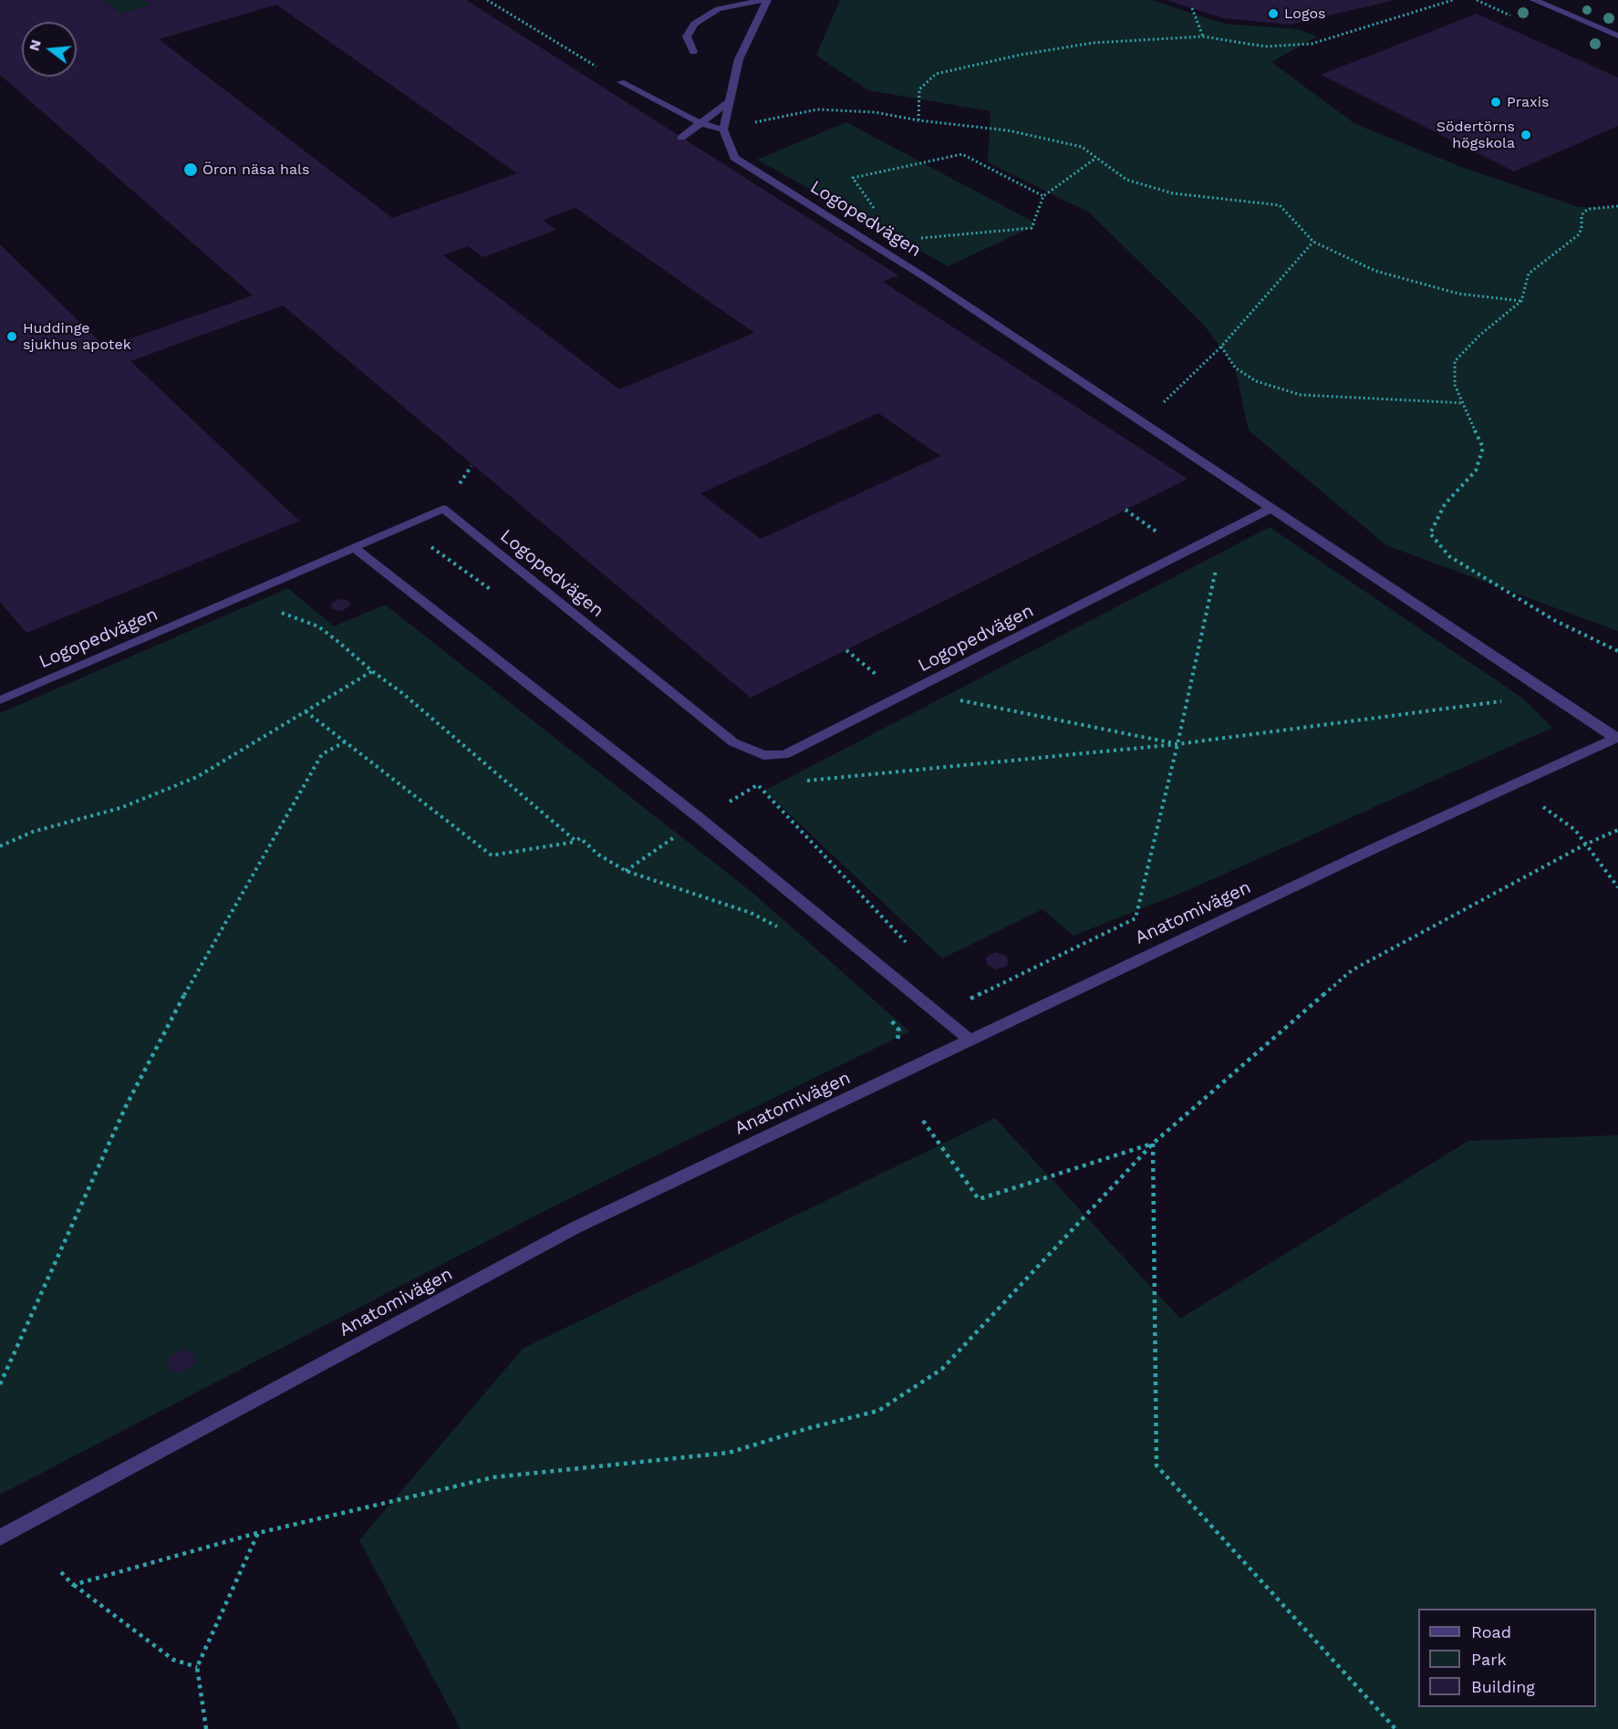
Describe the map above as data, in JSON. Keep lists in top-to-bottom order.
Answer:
{
  "streets": {
    "street": ["Logopedvägen", "Anatomivägen"]
  },
  "places": [
    "Logos",
    "Praxis",
    "Södertörns högskola",
    "Öron näsa hals",
    "Huddinge sjukhus apotek"
  ],
  "legend": ["Road", "Park", "Building"],
  "north": "left"
}
